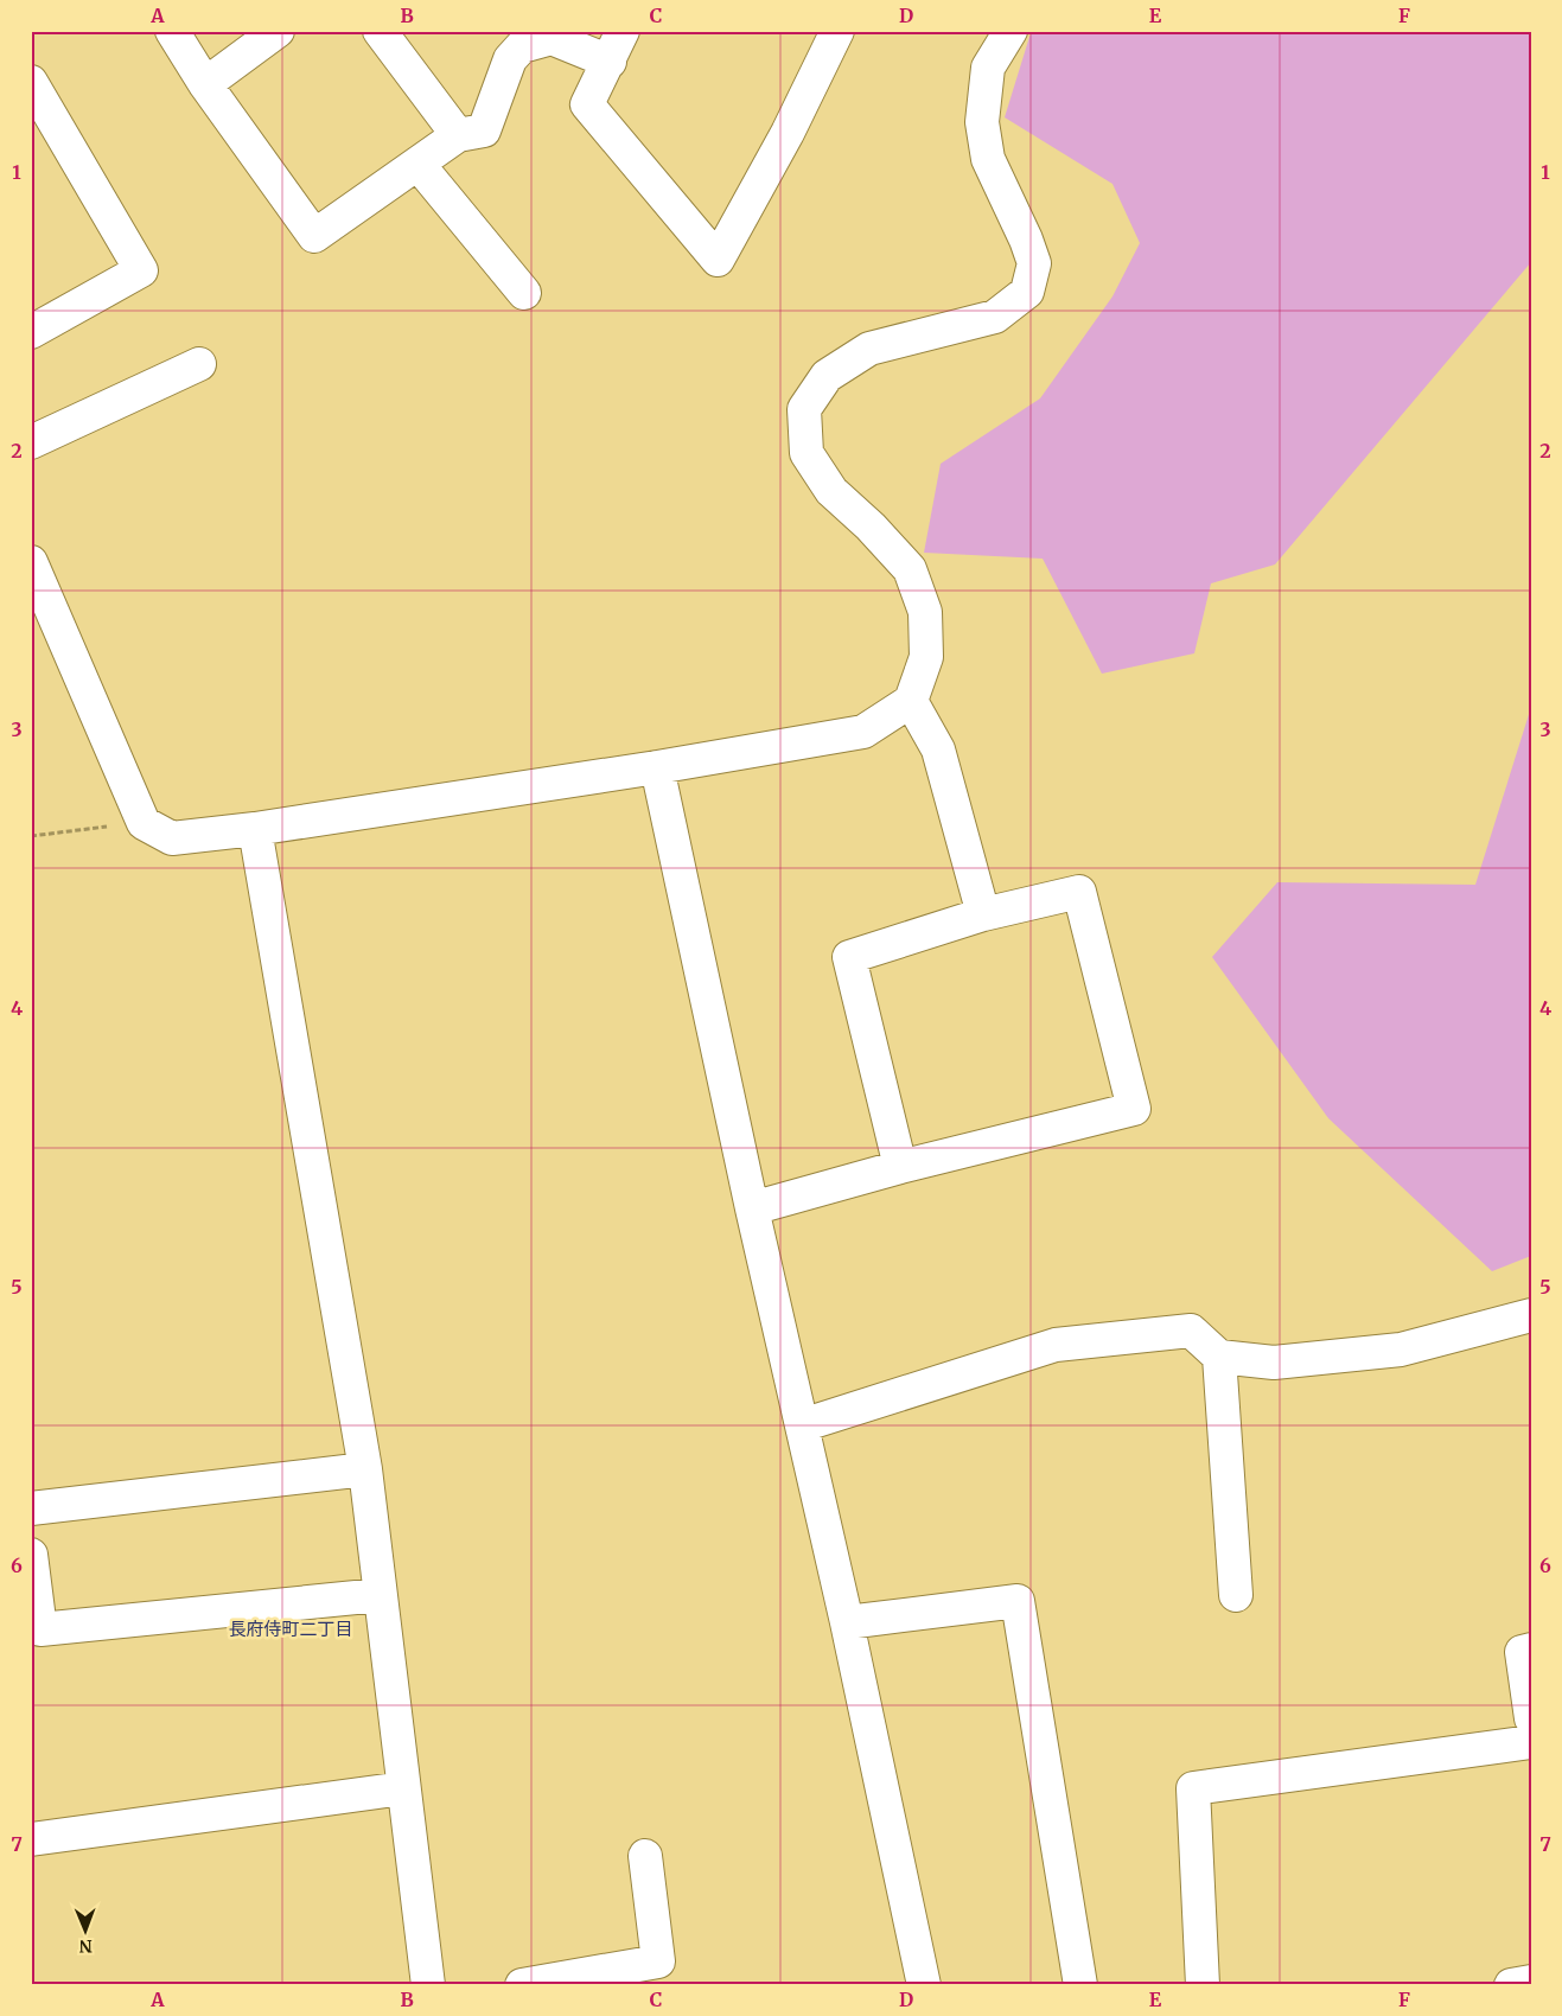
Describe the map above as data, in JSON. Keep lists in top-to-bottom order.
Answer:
{
  "districts": ["長府侍町二丁目"],
  "north": "bottom",
  "grid": {
    "columns": [
      "A",
      "B",
      "C",
      "D",
      "E",
      "F"
    ],
    "rows": [
      "1",
      "2",
      "3",
      "4",
      "5",
      "6",
      "7"
    ]
  }
}
